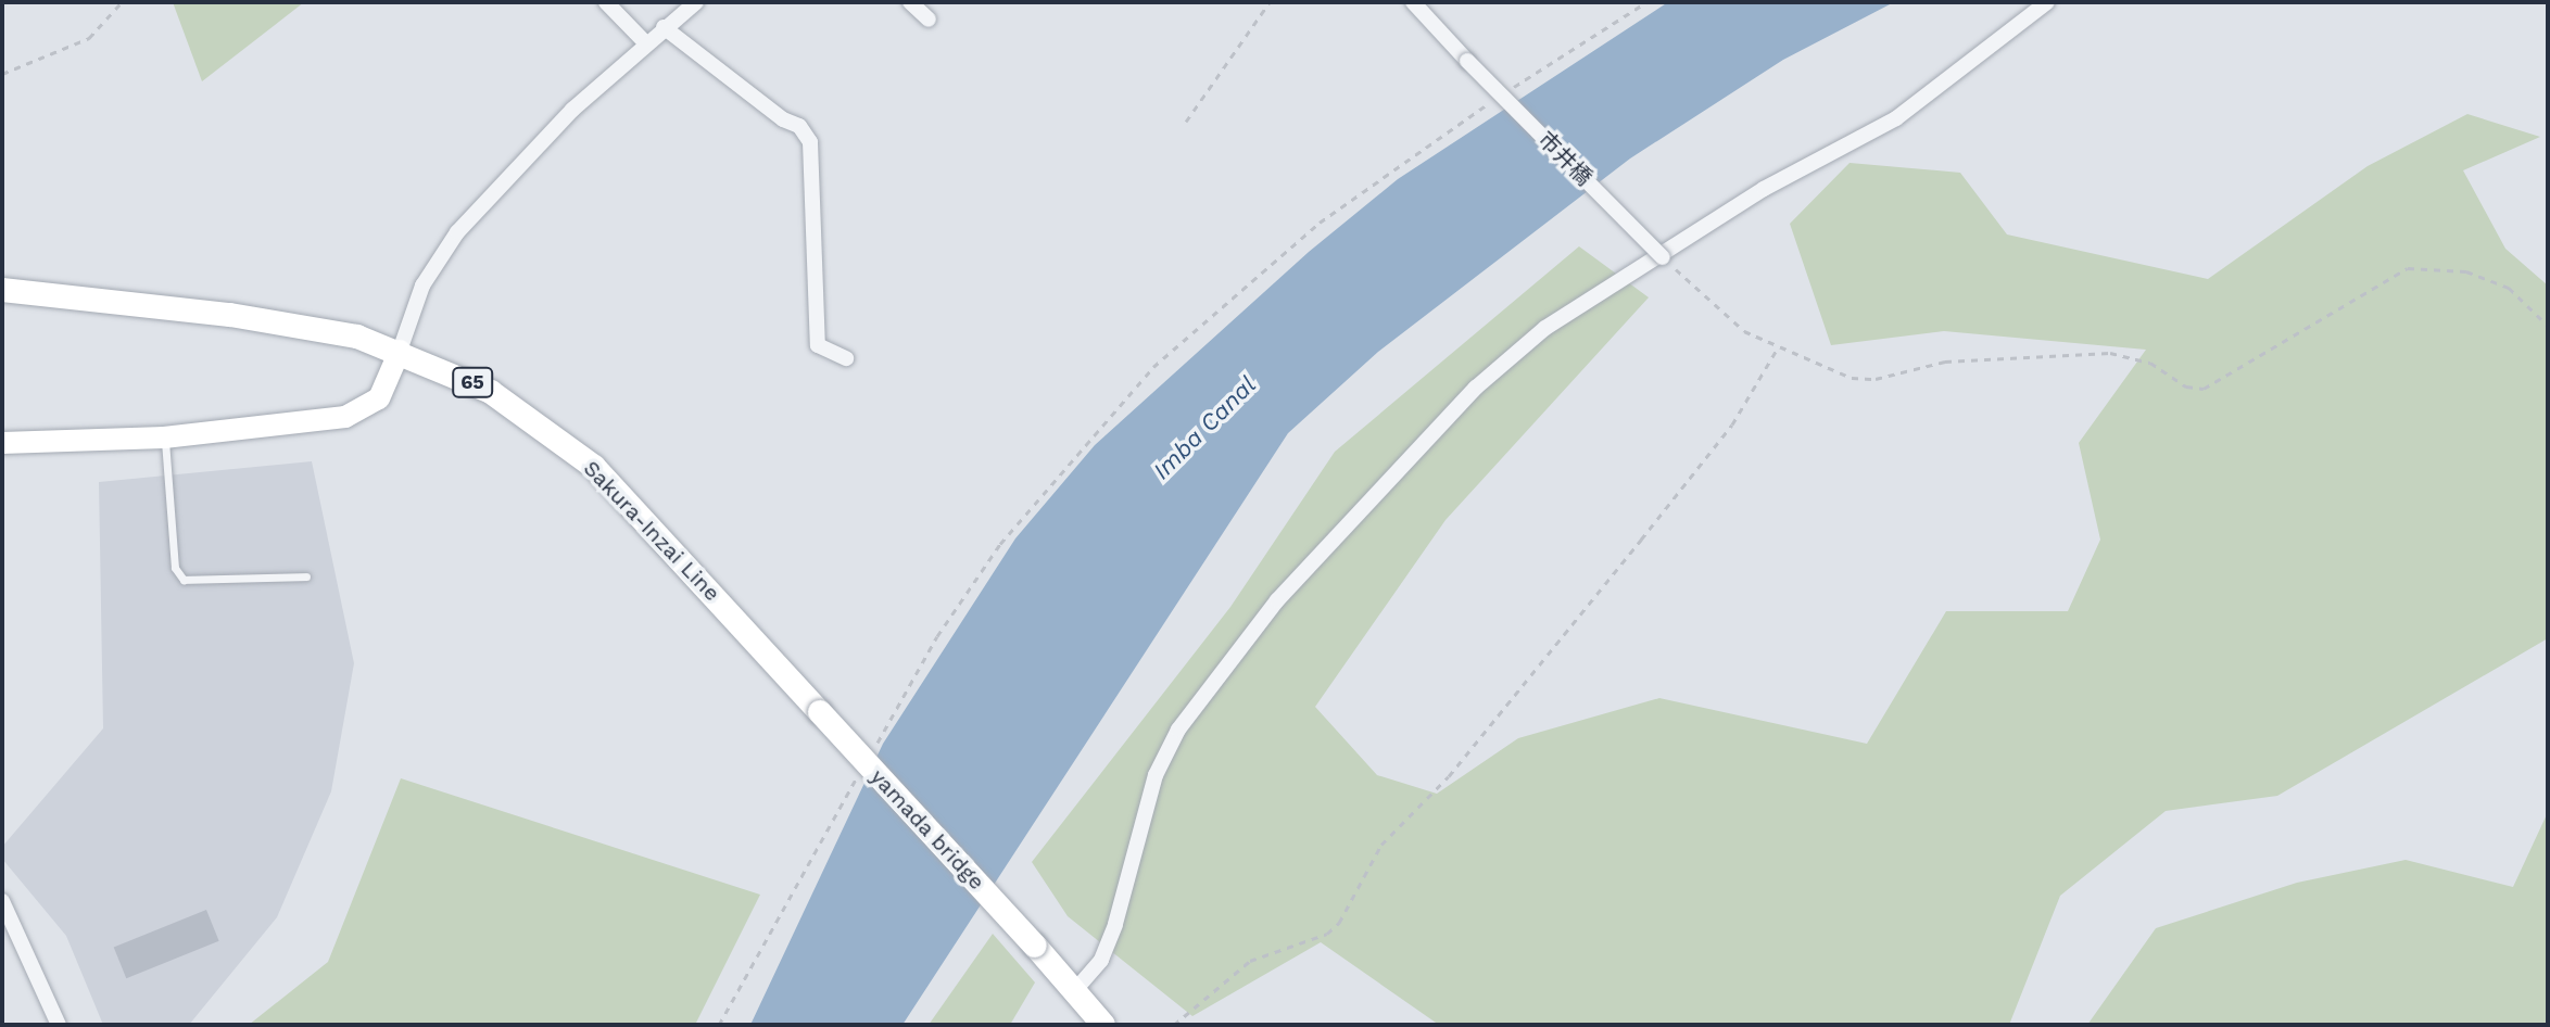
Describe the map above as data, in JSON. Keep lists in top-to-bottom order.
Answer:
{
  "streets": {
    "main road": ["65", "Sakura-Inzai Line", "yamada bridge"],
    "street": ["市井橋"]
  },
  "crossings": [
    ["65", "yamada bridge"],
    ["Sakura-Inzai Line", "yamada bridge"]
  ],
  "water": ["Imba Canal"]
}
